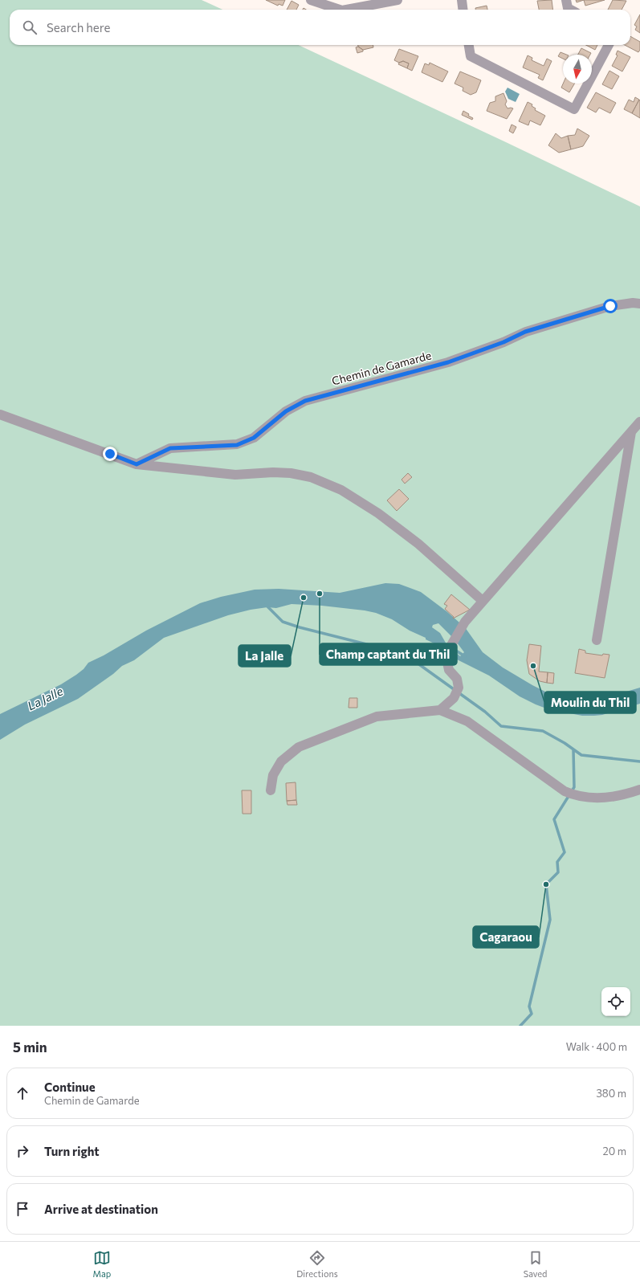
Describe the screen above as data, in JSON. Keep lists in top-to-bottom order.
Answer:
{
  "streets": {
    "street": ["Chemin de Gamarde"]
  },
  "water": ["La Jalle"],
  "places": [
    "Champ captant du Thil",
    "La Jalle",
    "Moulin du Thil",
    "Cagaraou"
  ],
  "north": "bottom",
  "page": {
    "search": "Search here",
    "heading": ["5 min", "Walk · 400 m"],
    "list": [
      ["Continue", "Chemin de Gamarde", "380 m"],
      ["Turn right", "20 m"],
      "Arrive at destination"
    ],
    "nav": ["Map", "Directions", "Saved"]
  }
}
